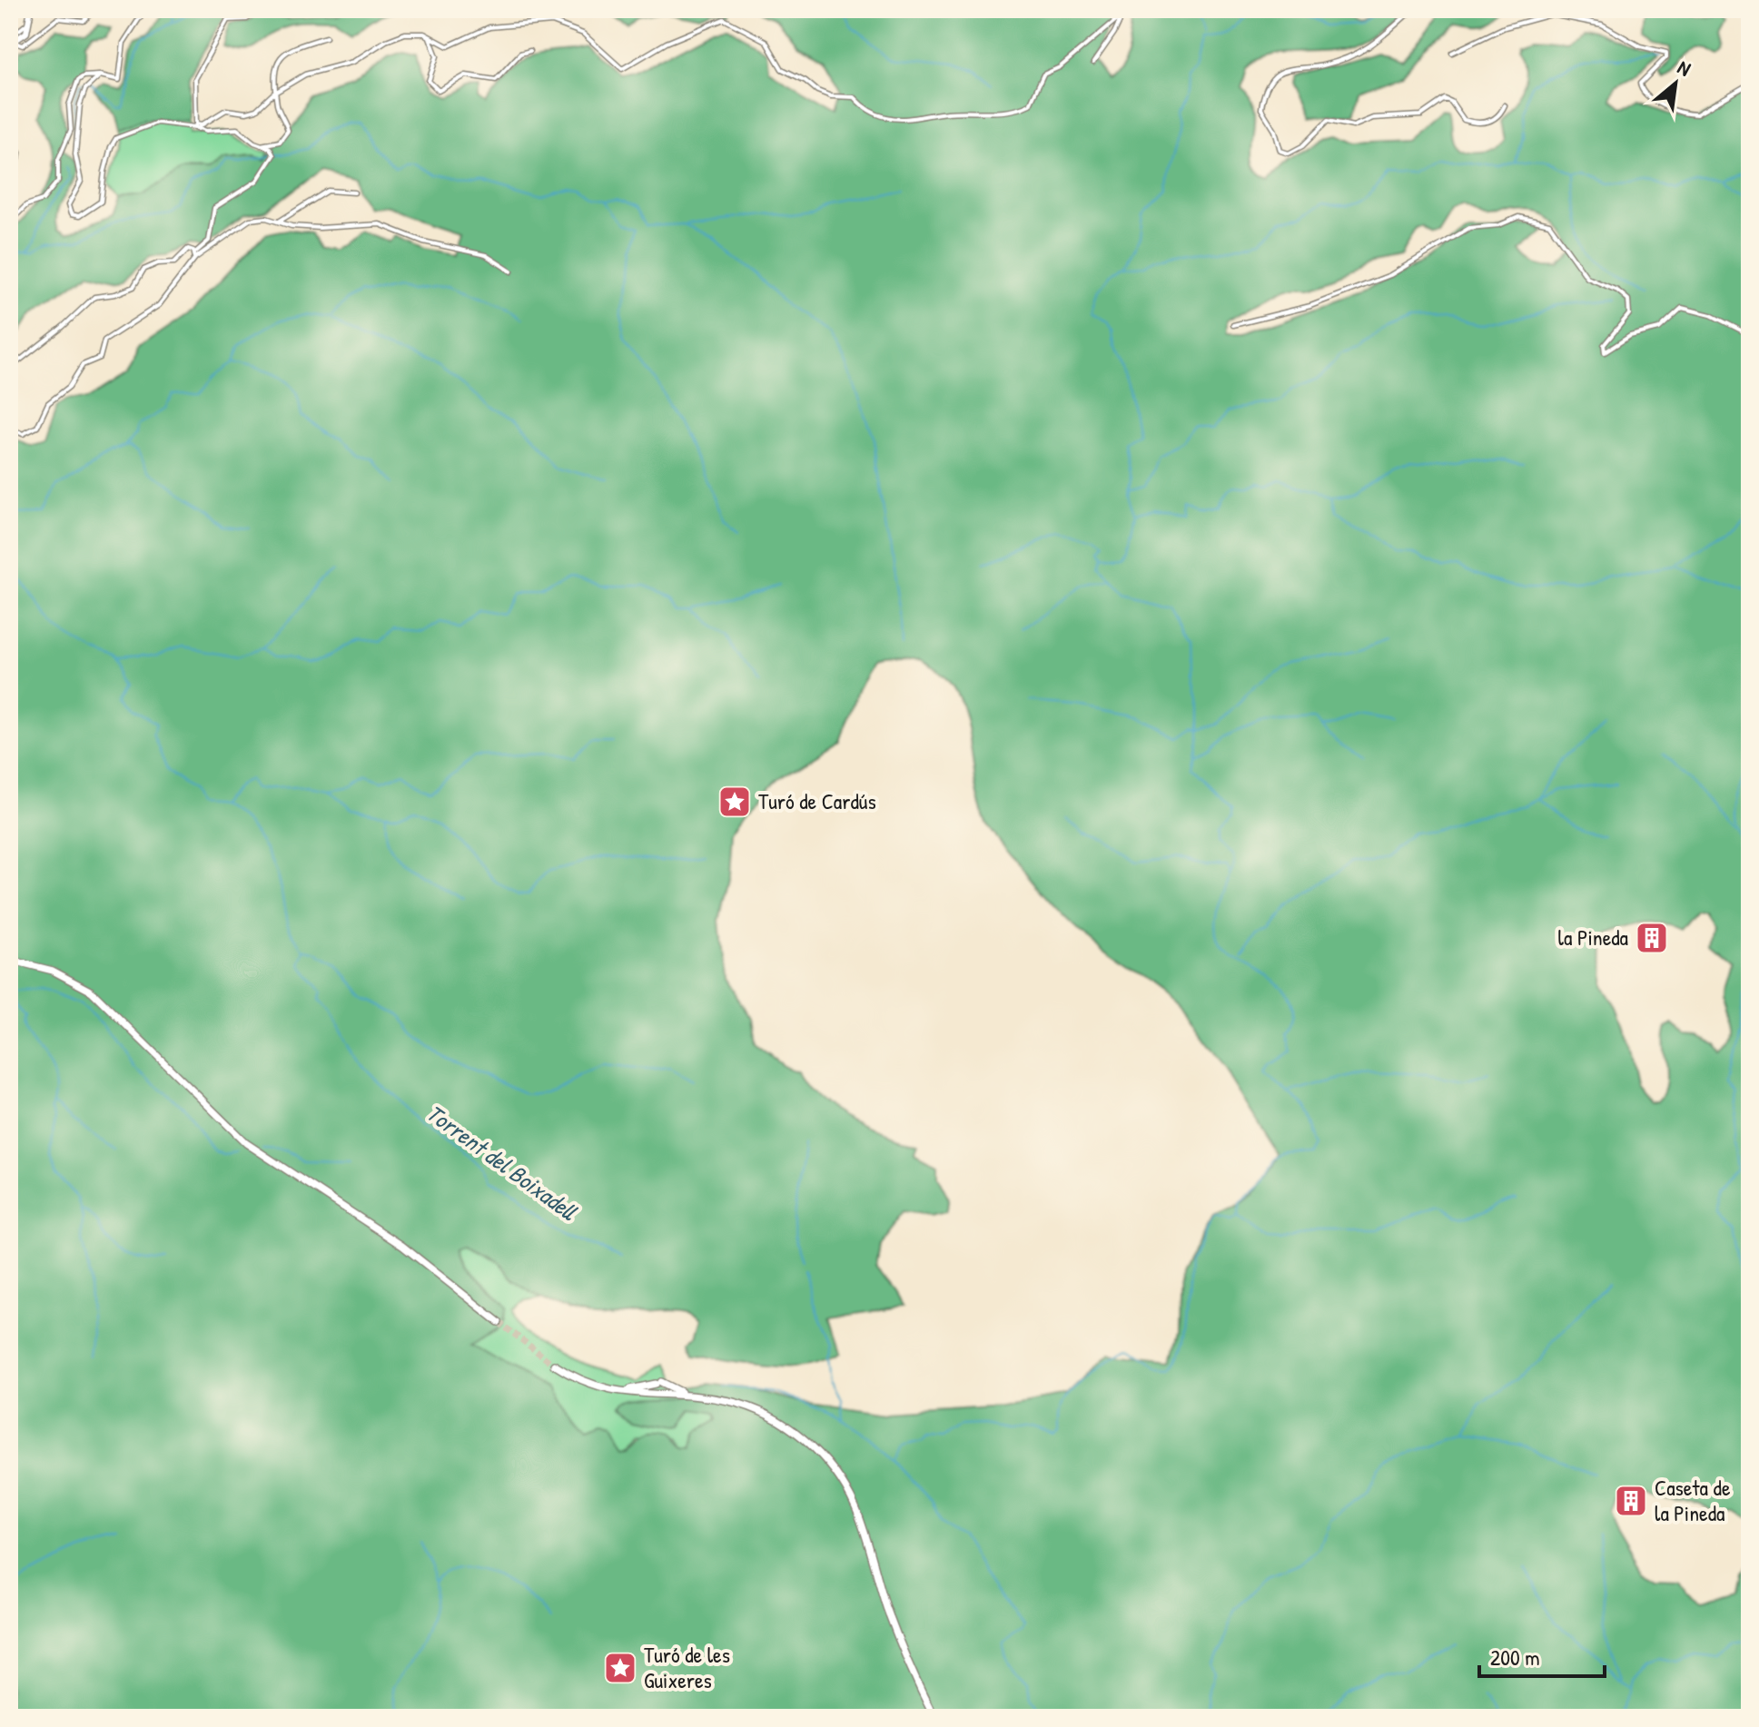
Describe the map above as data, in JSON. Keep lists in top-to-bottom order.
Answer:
{
  "water": ["Torrent del Boixadell"],
  "places": {
    "place": ["Turó de Cardús", "Turó de les Guixeres"],
    "building": ["la Pineda", "Caseta de la Pineda"]
  },
  "scale_bar": "200 m",
  "north": "top right"
}
